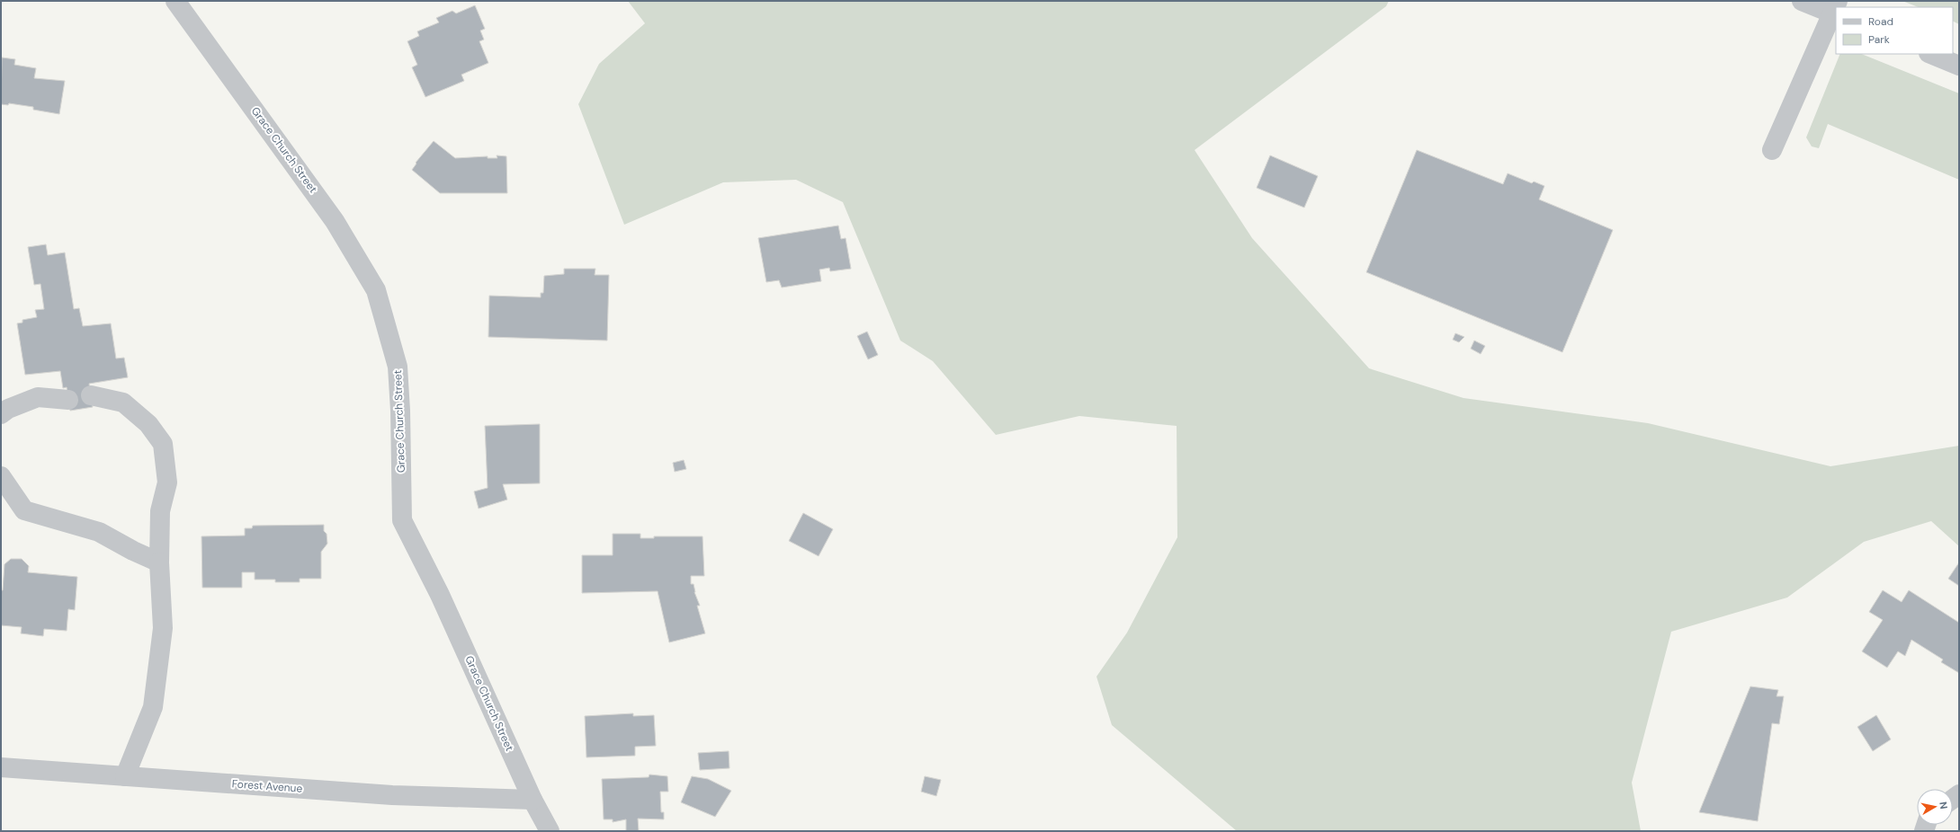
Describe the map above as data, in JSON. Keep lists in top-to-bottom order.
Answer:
{
  "streets": {
    "street": ["Grace Church Street", "Forest Avenue"]
  },
  "crossings": [
    ["Grace Church Street", "Forest Avenue"]
  ],
  "legend": ["Road", "Park"],
  "north": "right"
}
